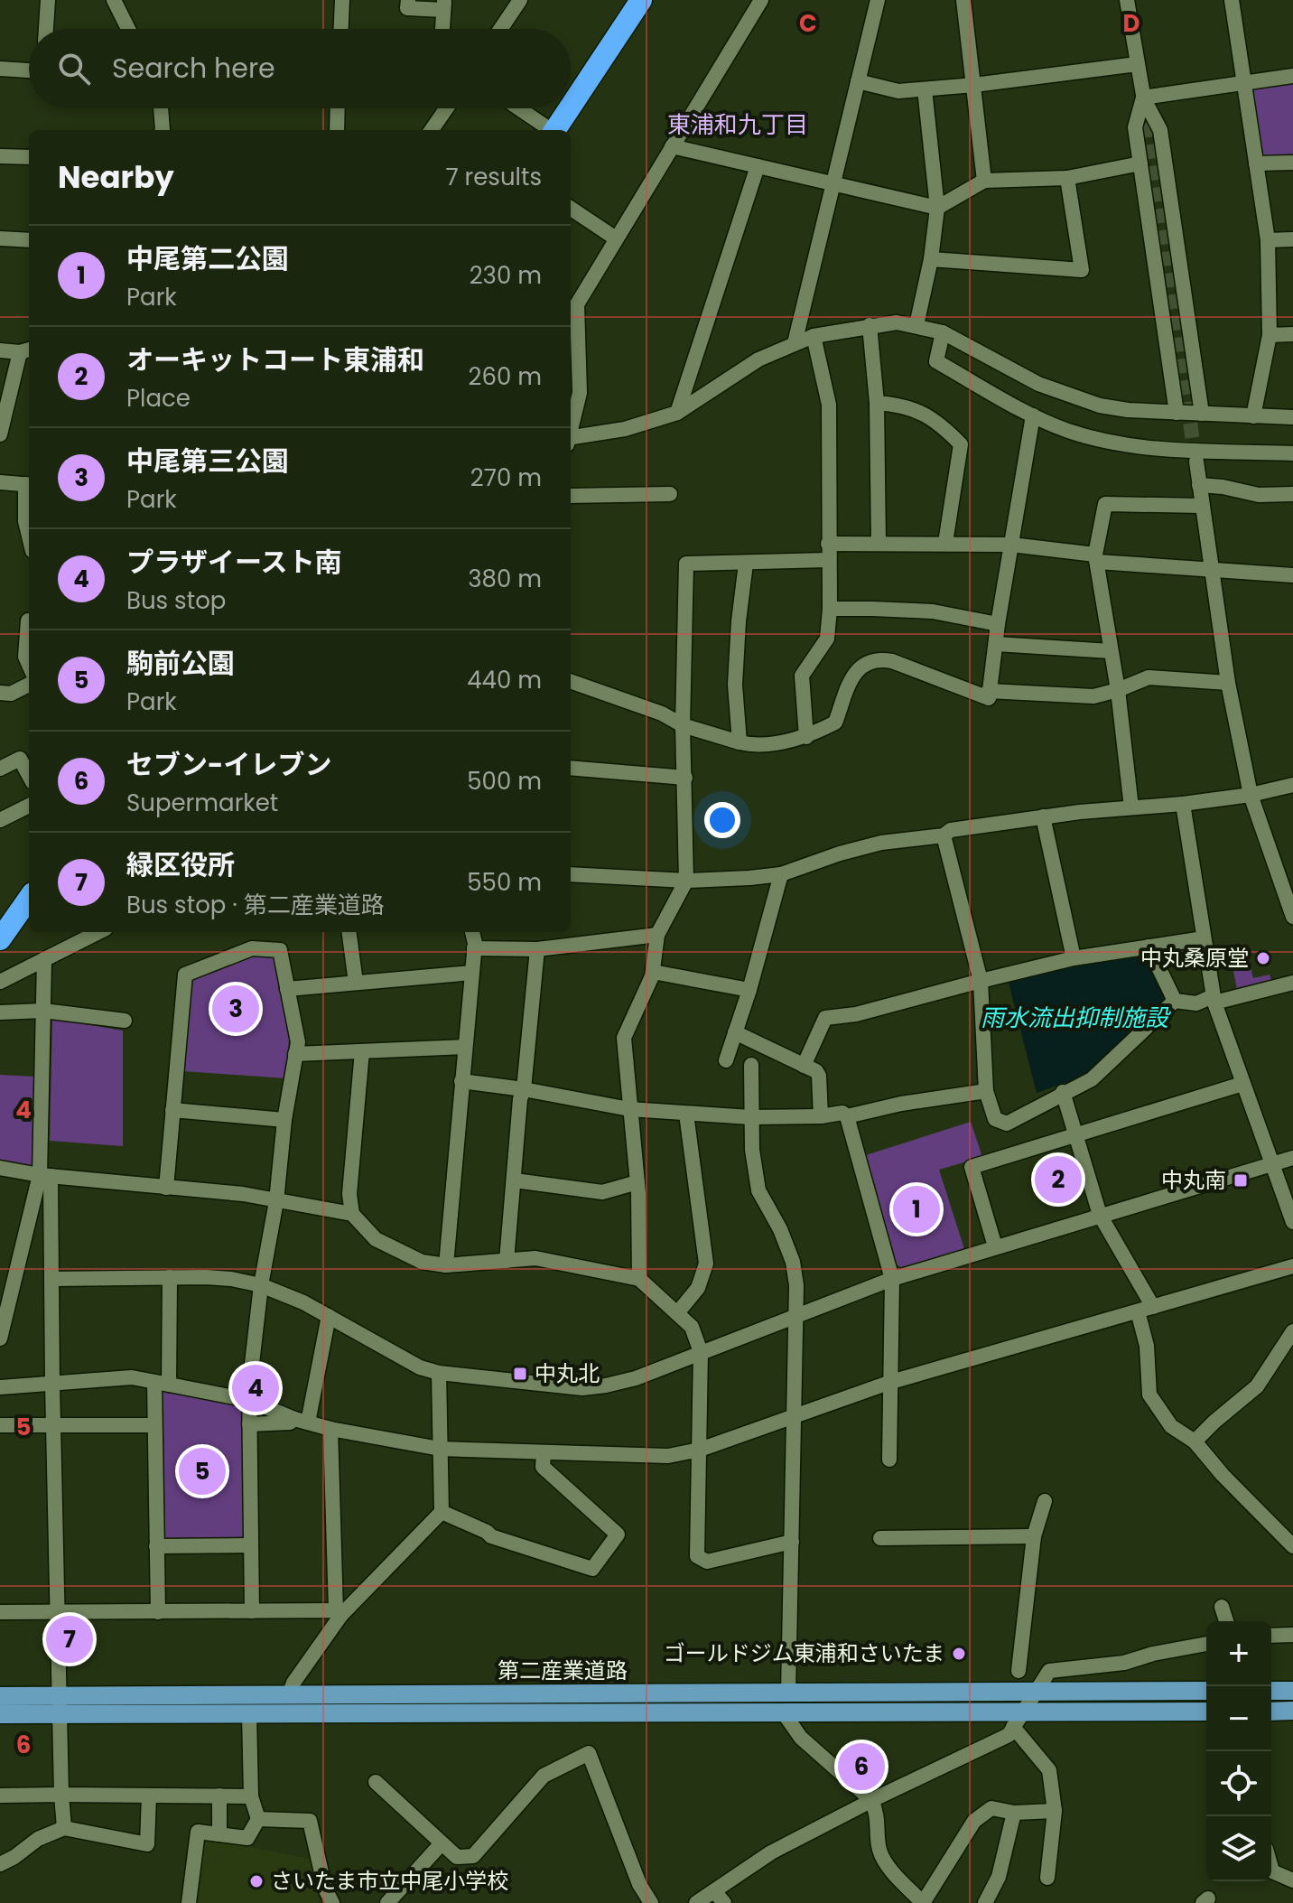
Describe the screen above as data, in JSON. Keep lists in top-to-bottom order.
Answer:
{
  "streets": {
    "main road": ["第二産業道路"]
  },
  "districts": ["東浦和九丁目"],
  "water": ["雨水流出抑制施設"],
  "places": {
    "other": ["中丸桑原堂", "ゴールドジム東浦和さいたま", "さいたま市立中尾小学校"],
    "transit": ["中丸南", "中丸北"]
  },
  "page": {
    "search": "Search here",
    "heading": ["Nearby", "7 results"],
    "list": [
      {
        "mark": "1",
        "name": "中尾第二公園",
        "note": "Park",
        "value": "230 m"
      },
      {
        "mark": "2",
        "name": "オーキットコート東浦和",
        "note": "Place",
        "value": "260 m"
      },
      {
        "mark": "3",
        "name": "中尾第三公園",
        "note": "Park",
        "value": "270 m"
      },
      {
        "mark": "4",
        "name": "プラザイースト南",
        "note": "Bus stop",
        "value": "380 m"
      },
      {
        "mark": "5",
        "name": "駒前公園",
        "note": "Park",
        "value": "440 m"
      },
      {
        "mark": "6",
        "name": "セブン-イレブン",
        "note": "Supermarket",
        "value": "500 m"
      },
      {
        "mark": "7",
        "name": "緑区役所",
        "note": "Bus stop · 第二産業道路",
        "value": "550 m"
      }
    ],
    "pins": [
      "3",
      "2",
      "1",
      "4",
      "5",
      "7",
      "6"
    ],
    "map_buttons": ["+", "−"]
  },
  "grid": {
    "columns": ["C", "D"],
    "rows": ["4", "5", "6"]
  }
}
